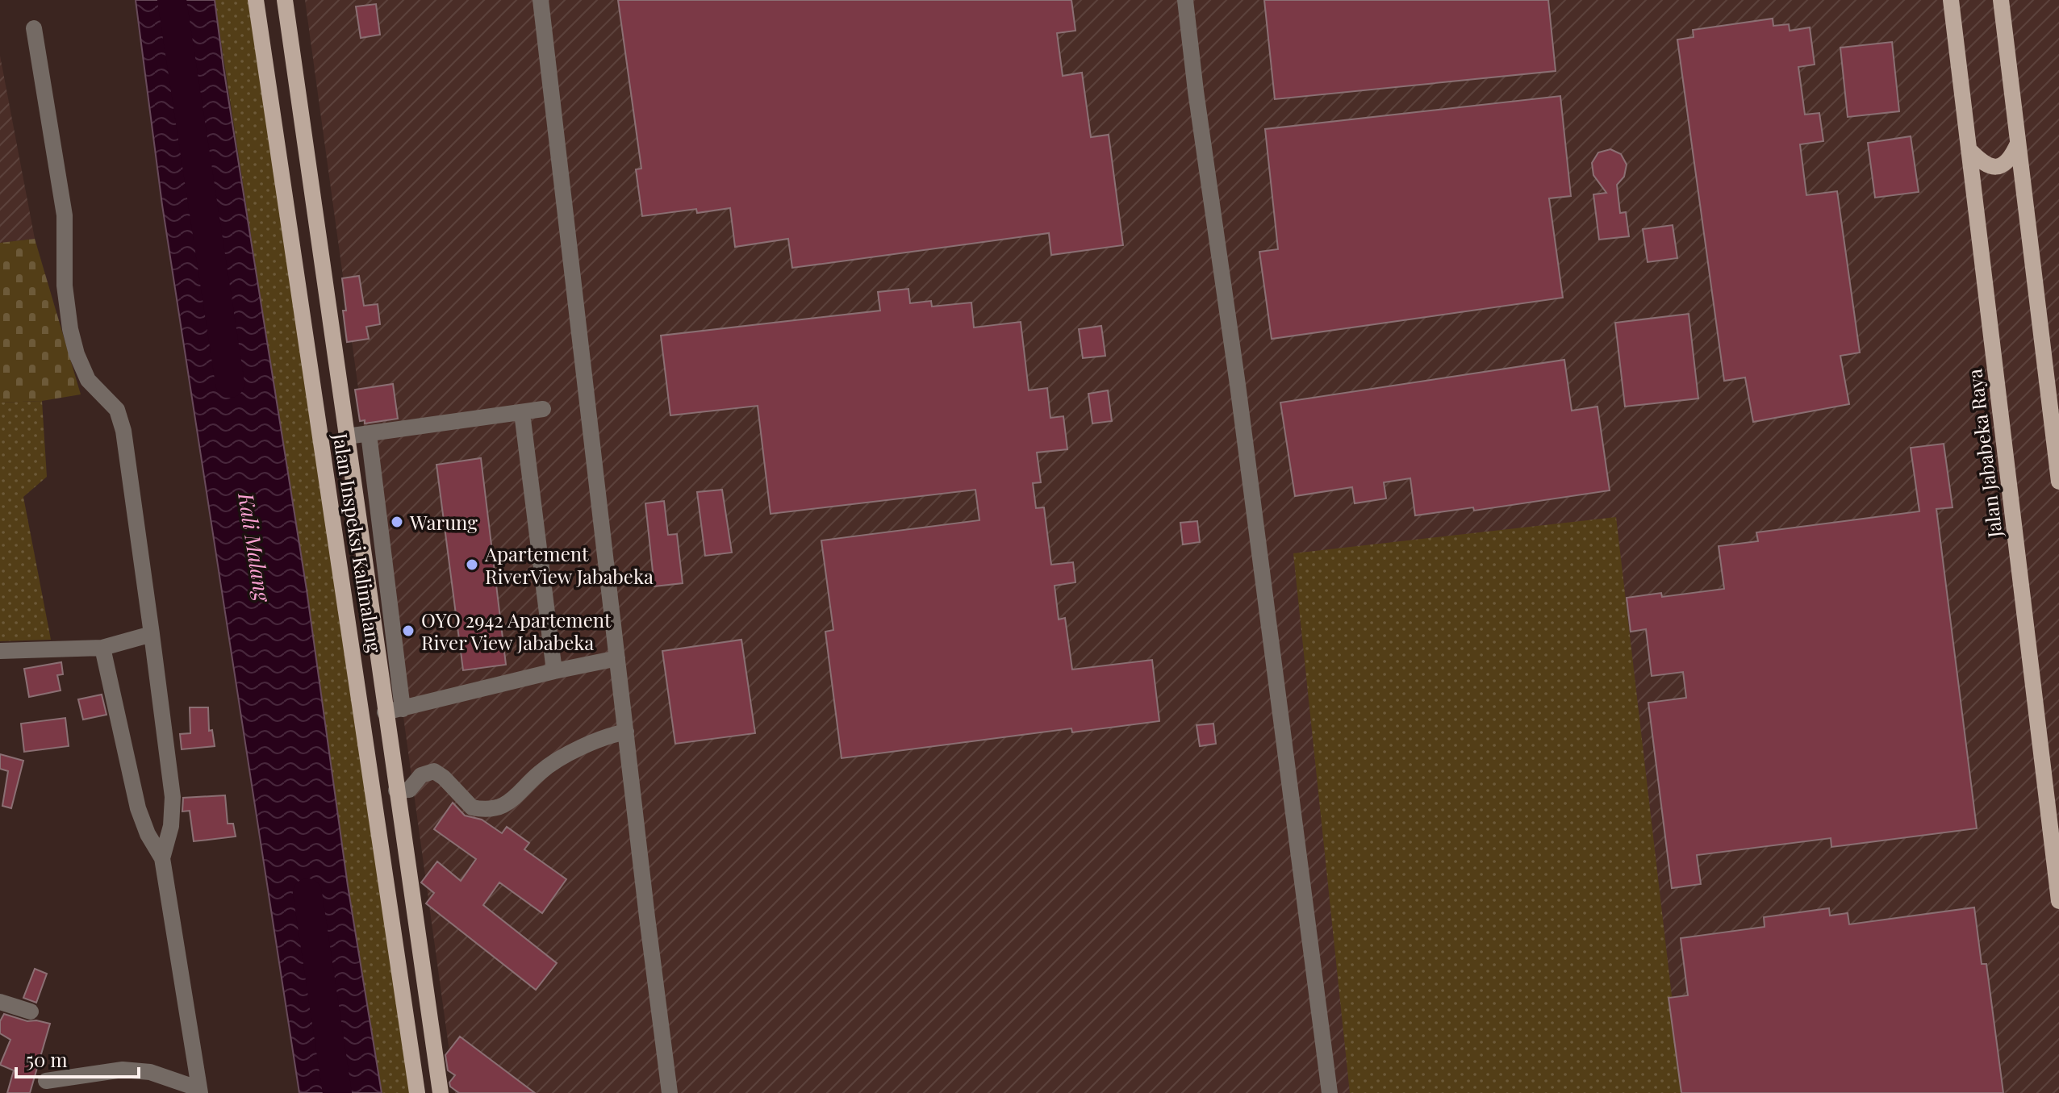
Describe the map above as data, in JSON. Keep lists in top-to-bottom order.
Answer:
{
  "streets": {
    "main road": ["Jalan Jababeka Raya", "Jalan Inspeksi Kalimalang"]
  },
  "water": ["Kali Malang"],
  "places": ["Warung", "Apartement RiverView Jababeka", "OYO 2942 Apartement River View Jababeka"],
  "scale_bar": "50 m"
}
